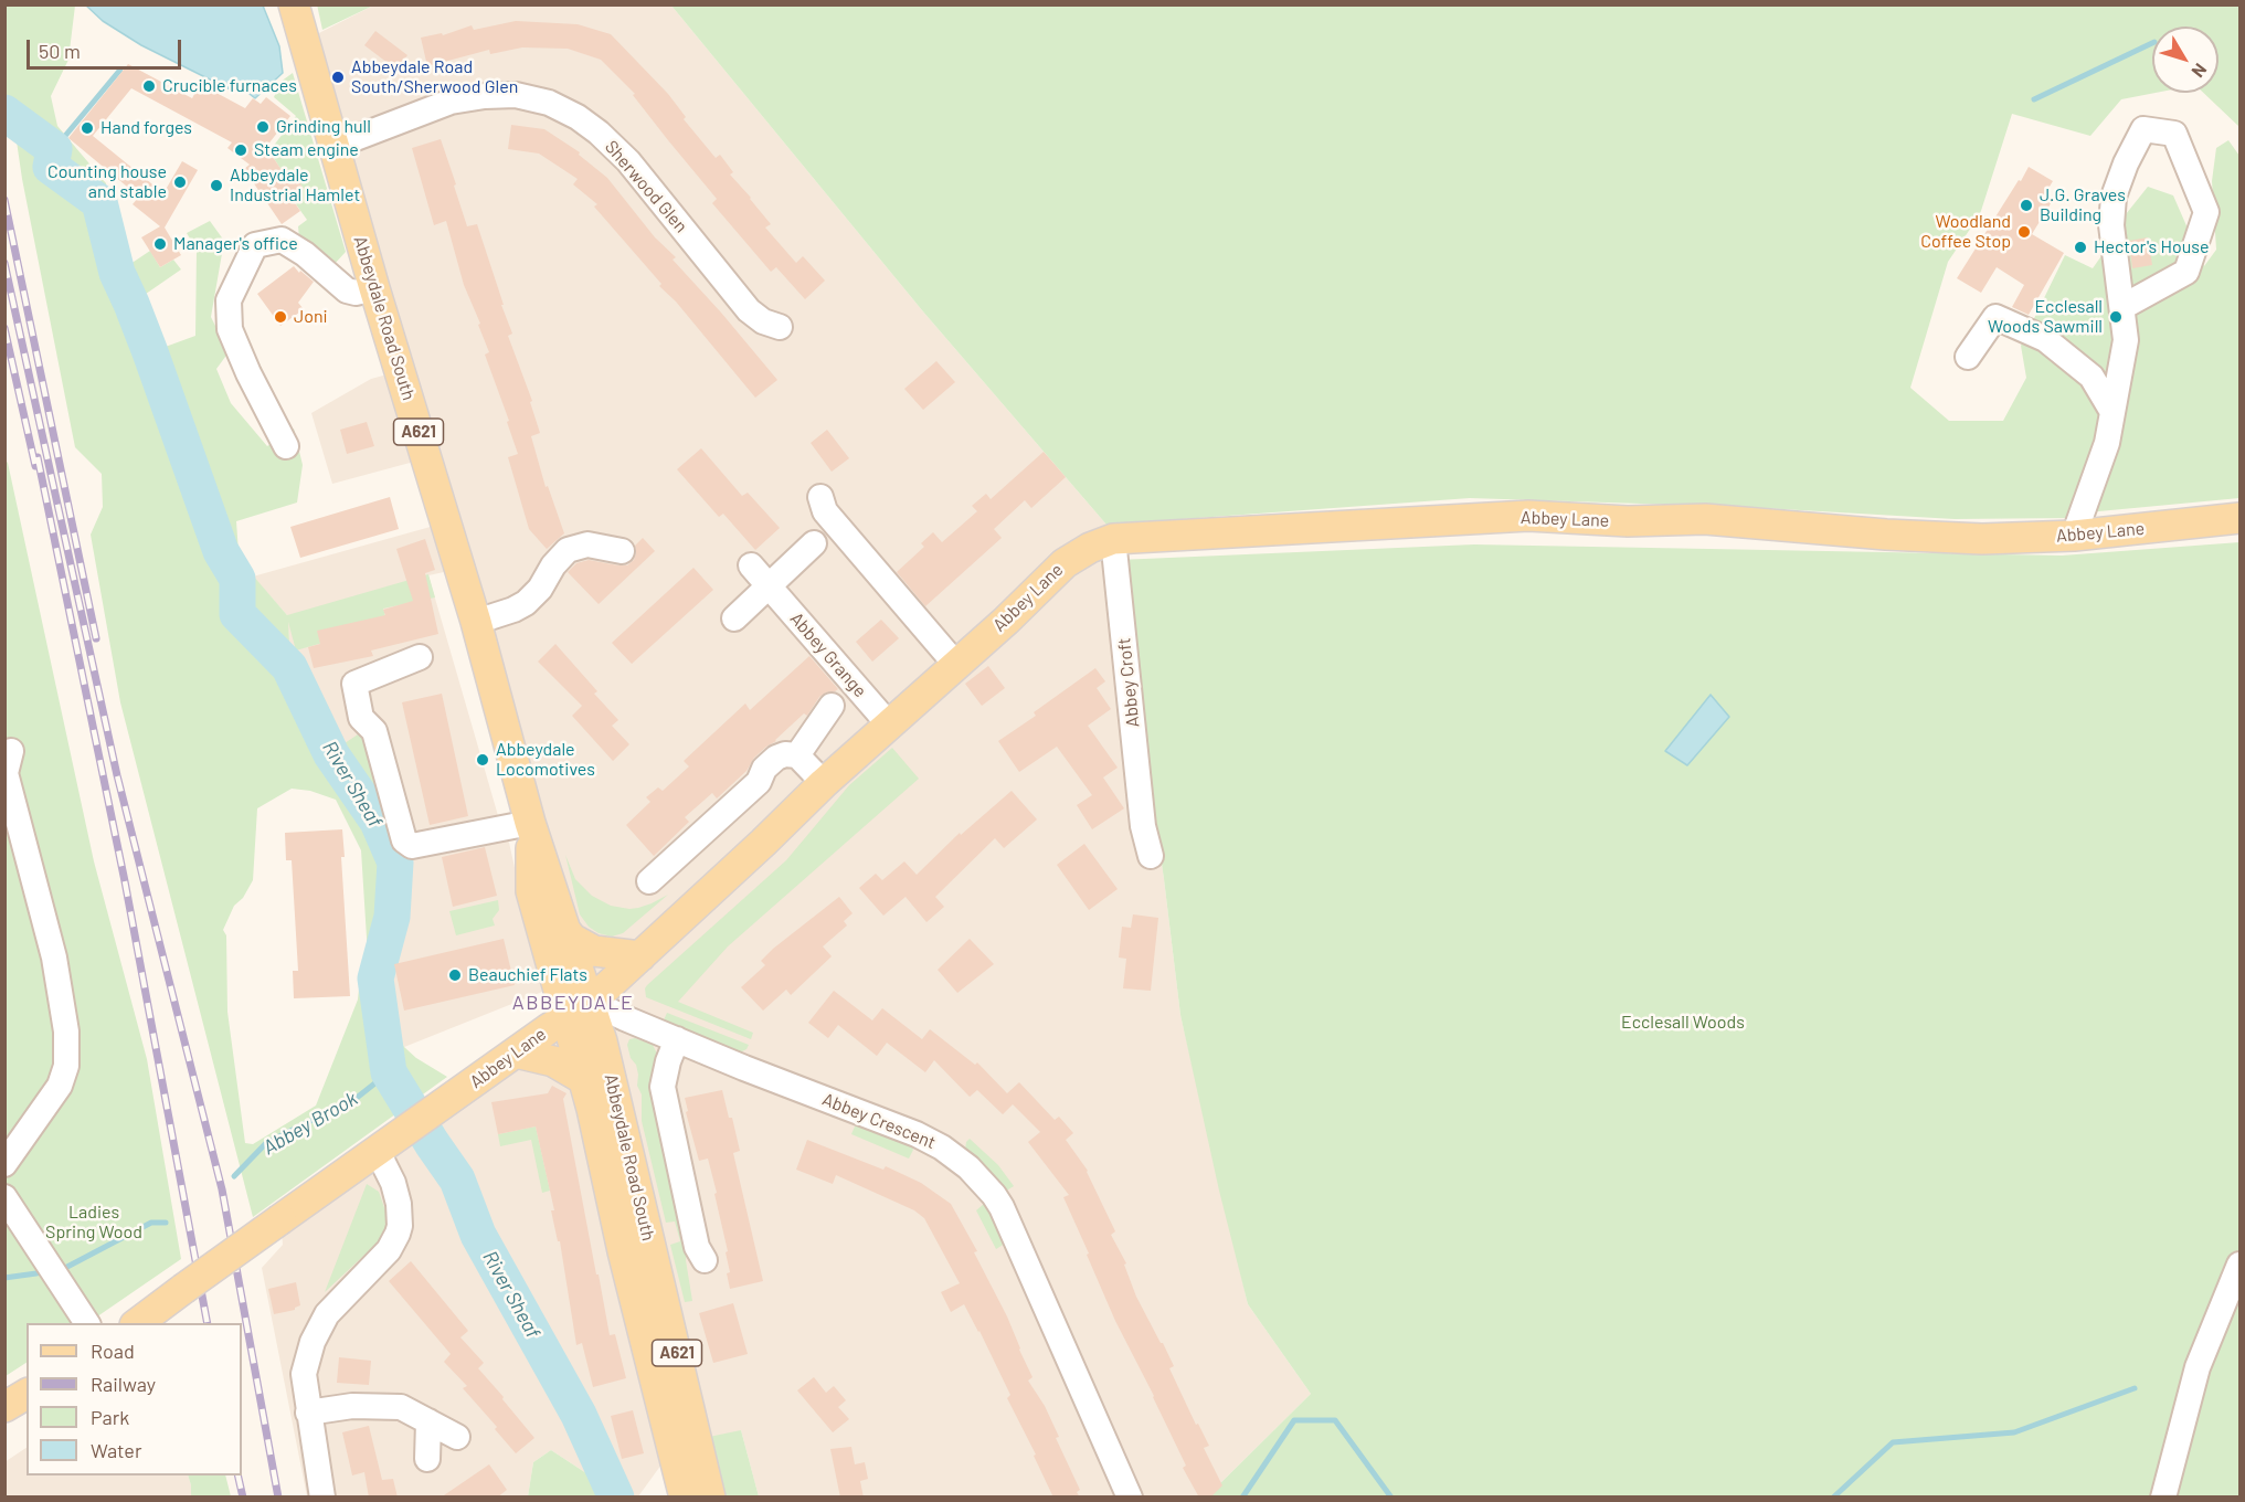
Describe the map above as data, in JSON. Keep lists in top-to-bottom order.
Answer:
{
  "streets": {
    "main road": ["Abbeydale Road South", "A621", "Abbey Lane"],
    "street": [
      "Sherwood Glen",
      "Abbey Grange",
      "Abbey Croft",
      "Abbey Crescent"
    ]
  },
  "crossings": [
    ["Sherwood Glen", "Abbeydale Road South"],
    ["Abbeydale Road South", "Abbey Lane"],
    ["Abbeydale Road South", "Abbey Crescent"],
    ["Abbey Lane", "Abbey Grange"],
    ["Abbey Lane", "Abbey Croft"],
    ["Abbey Lane", "Abbey Crescent"]
  ],
  "districts": ["ABBEYDALE"],
  "water": ["River Sheaf", "Abbey Brook"],
  "parks": ["Ecclesall Woods", "Ladies Spring Wood"],
  "places": [
    "Abbeydale Road South/Sherwood Glen",
    "Crucible furnaces",
    "Grinding hull",
    "Hand forges",
    "Steam engine",
    "Counting house and stable",
    "Abbeydale Industrial Hamlet",
    "J.G. Graves Building",
    "Woodland Coffee Stop",
    "Manager's office",
    "Hector's House",
    "Joni",
    "Ecclesall Woods Sawmill",
    "Abbeydale Locomotives",
    "Beauchief Flats"
  ],
  "legend": [
    "Road",
    "Railway",
    "Park",
    "Water"
  ],
  "scale_bar": "50 m",
  "north": "bottom right"
}
